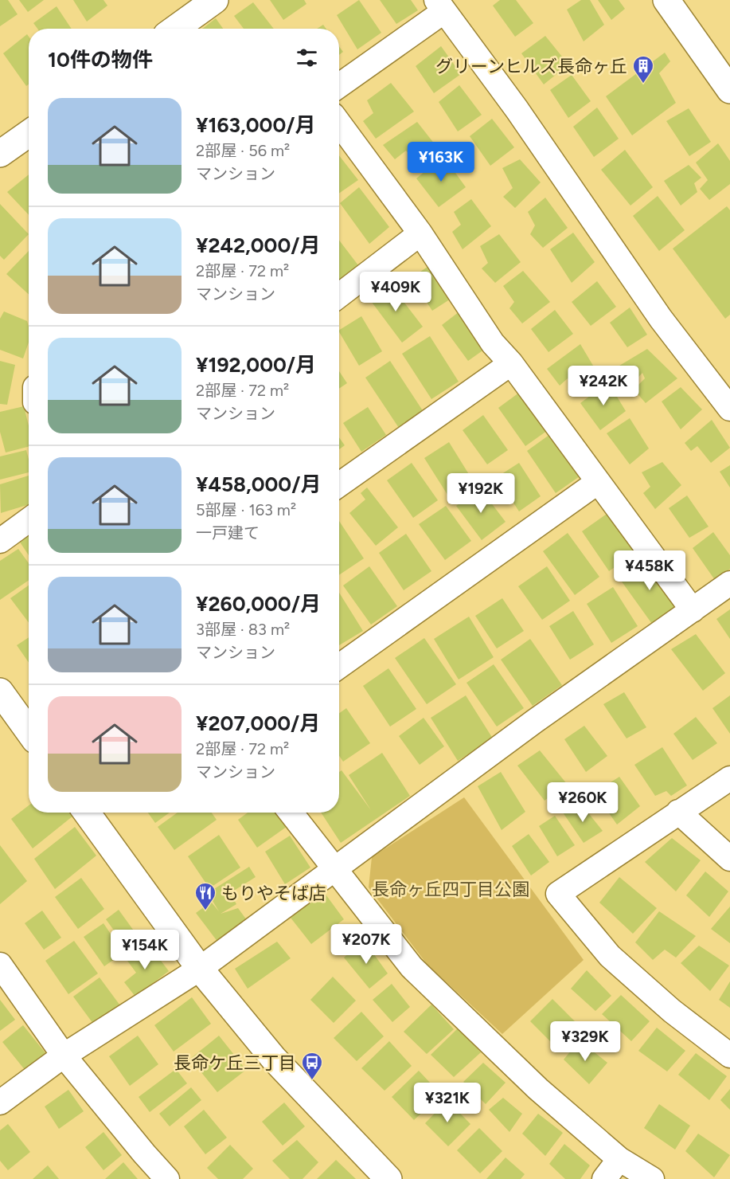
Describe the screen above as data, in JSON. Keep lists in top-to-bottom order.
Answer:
{
  "parks": ["長命ヶ丘四丁目公園"],
  "places": {
    "building": ["グリーンヒルズ長命ヶ丘"],
    "restaurant": ["もりやそば店"],
    "bus stop": ["長命ケ丘三丁目"]
  },
  "page": {
    "heading": "10件の物件",
    "list": [
      {
        "name": "¥163,000/月",
        "note": "2部屋 · 56 m² · マンション"
      },
      {
        "name": "¥242,000/月",
        "note": "2部屋 · 72 m² · マンション"
      },
      {
        "name": "¥192,000/月",
        "note": "2部屋 · 72 m² · マンション"
      },
      {
        "name": "¥458,000/月",
        "note": "5部屋 · 163 m² · 一戸建て"
      },
      {
        "name": "¥260,000/月",
        "note": "3部屋 · 83 m² · マンション"
      },
      {
        "name": "¥207,000/月",
        "note": "2部屋 · 72 m² · マンション"
      }
    ],
    "price": [
      "¥163K",
      "¥409K",
      "¥242K",
      "¥192K",
      "¥458K",
      "¥260K",
      "¥207K",
      "¥154K",
      "¥329K",
      "¥321K"
    ]
  }
}
